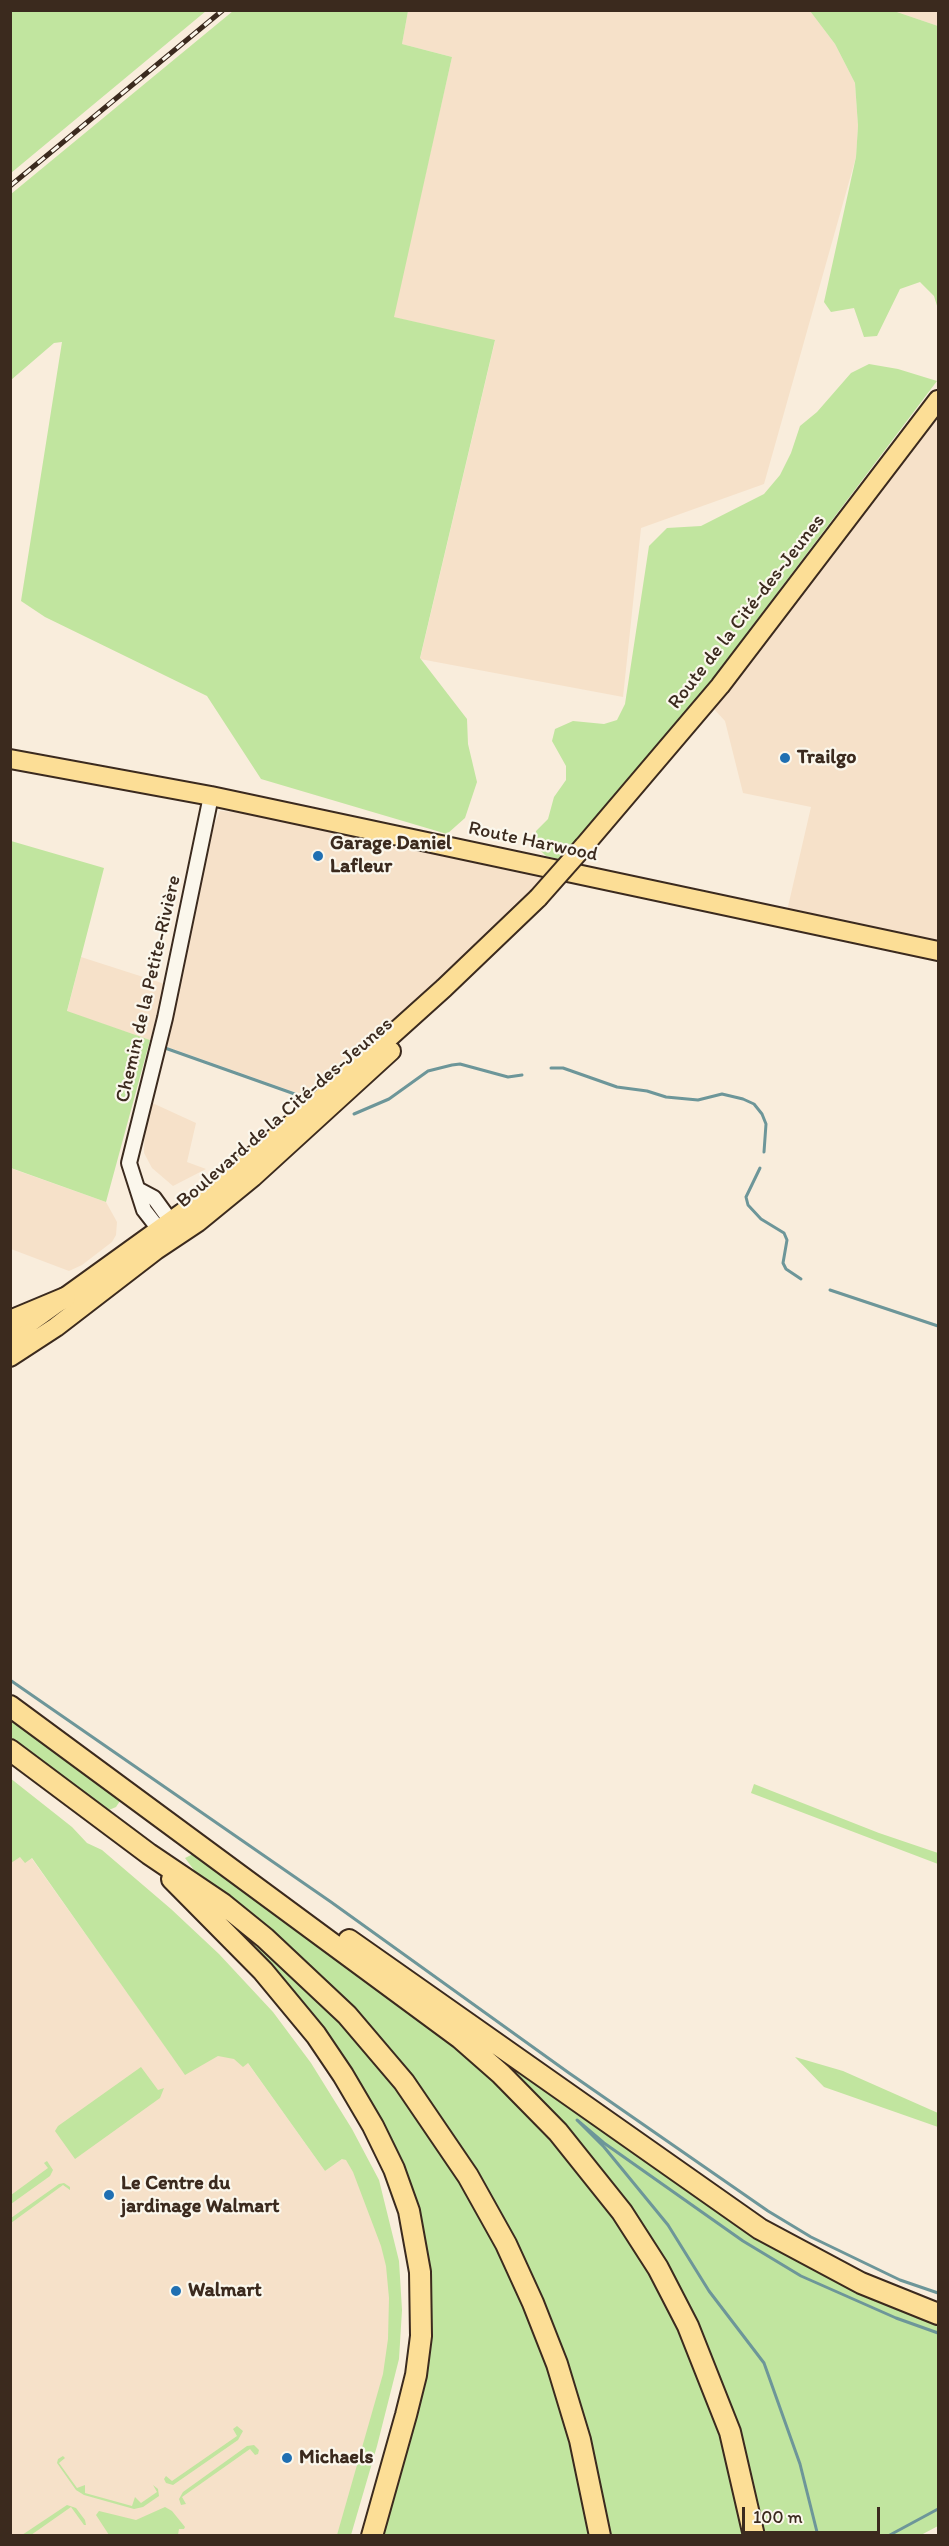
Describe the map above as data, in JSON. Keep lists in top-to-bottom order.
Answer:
{
  "streets": {
    "main road": ["Route de la Cité-des-Jeunes", "Route Harwood", "Boulevard de la Cité-des-Jeunes"],
    "street": ["Chemin de la Petite-Rivière"]
  },
  "crossings": [
    ["Route de la Cité-des-Jeunes", "Boulevard de la Cité-des-Jeunes"],
    ["Route Harwood", "Chemin de la Petite-Rivière"],
    ["Chemin de la Petite-Rivière", "Boulevard de la Cité-des-Jeunes"]
  ],
  "places": [
    "Trailgo",
    "Garage Daniel Lafleur",
    "Le Centre du jardinage Walmart",
    "Walmart",
    "Michaels"
  ],
  "scale_bar": "100 m"
}
